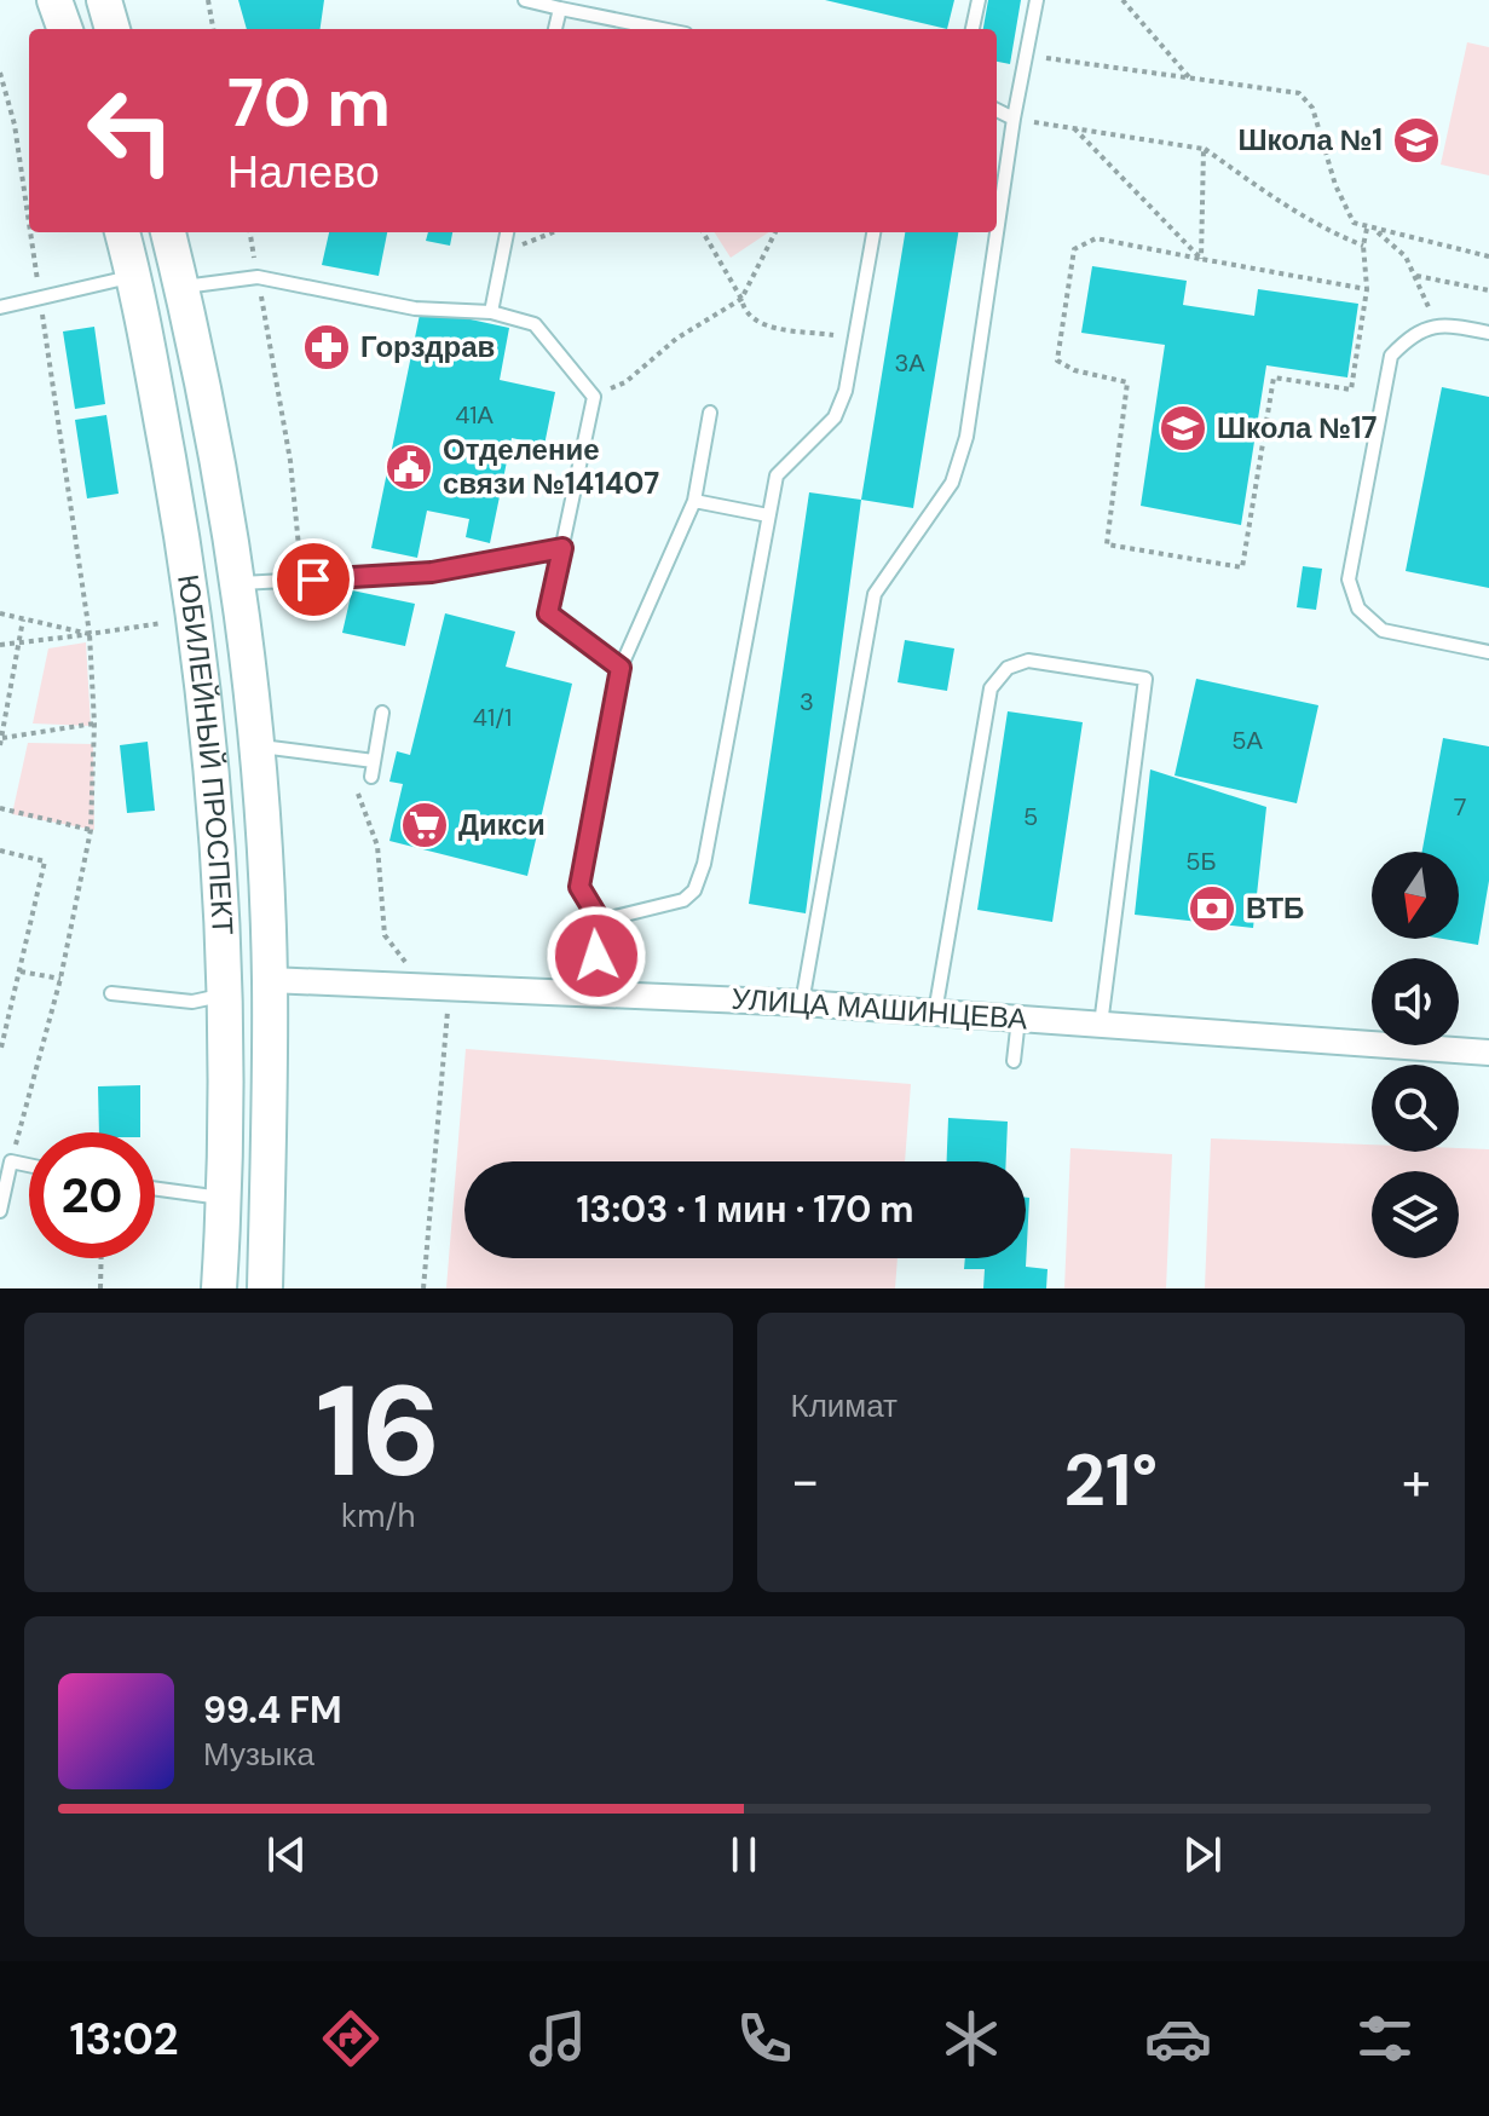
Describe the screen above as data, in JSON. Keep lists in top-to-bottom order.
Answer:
{
  "streets": {
    "main road": ["ЮБИЛЕЙНЫЙ ПРОСПЕКТ"],
    "street": ["УЛИЦА МАШИНЦЕВА"]
  },
  "crossings": [
    ["ЮБИЛЕЙНЫЙ ПРОСПЕКТ", "УЛИЦА МАШИНЦЕВА"]
  ],
  "places": {
    "school or university": ["Школа №1", "Школа №17"],
    "pharmacy": ["Горздрав"],
    "public building": ["Отделение связи №141407"],
    "supermarket": ["Дикси"],
    "bank": ["ВТБ"]
  },
  "house_numbers": [
    "3А",
    "41А",
    "3",
    "41/1",
    "5А",
    "7",
    "5",
    "5Б"
  ],
  "north": "bottom",
  "page": {
    "turn": ["70 m", "Налево"],
    "limit": "20",
    "trip": "13:03 · 1 мин · 170 m",
    "tile": [
      ["16", "km/h"],
      "Климат"
    ],
    "heat": ["−", "21°", "+"],
    "song": ["99.4 FM", "Музыка"],
    "tabs": "13:02"
  }
}
